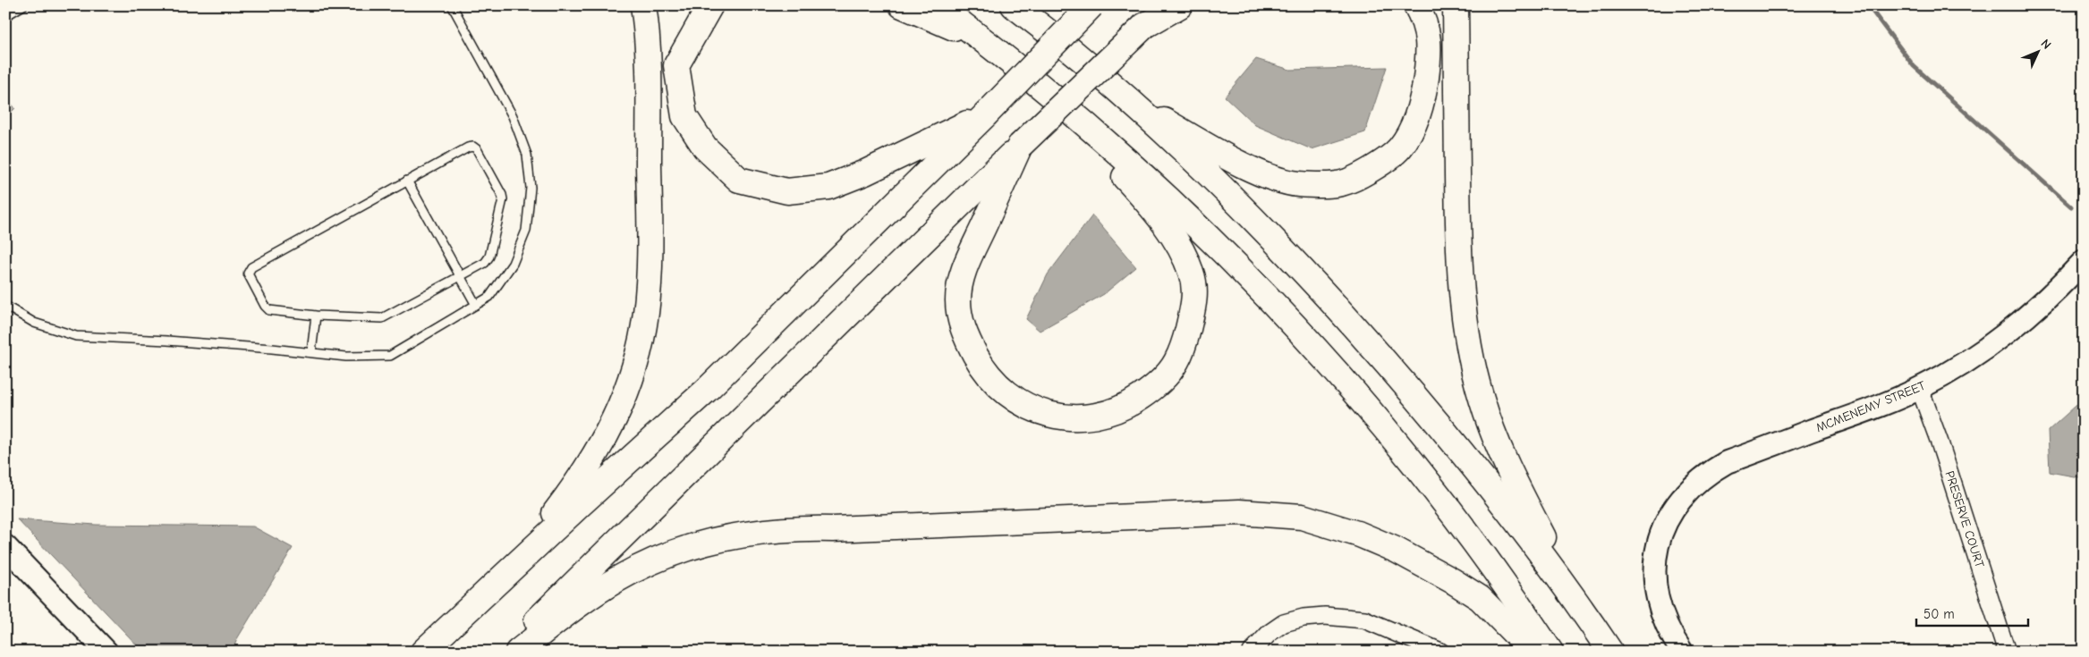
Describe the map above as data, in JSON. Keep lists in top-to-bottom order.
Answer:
{
  "streets": {
    "street": ["MCMENEMY STREET", "PRESERVE COURT"]
  },
  "crossings": [
    ["MCMENEMY STREET", "PRESERVE COURT"]
  ],
  "scale_bar": "50 m",
  "north": "top right"
}
